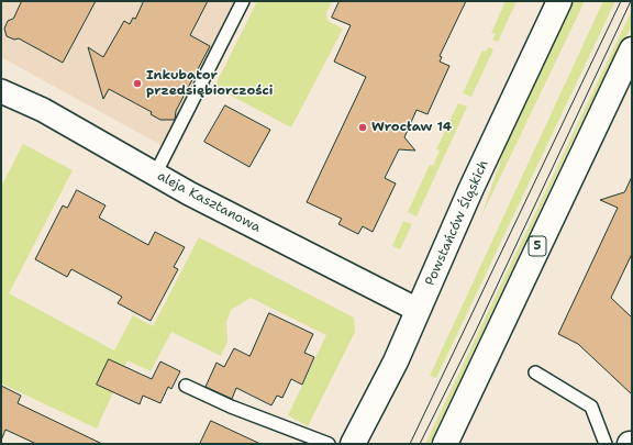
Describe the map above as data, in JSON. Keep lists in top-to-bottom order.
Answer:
{
  "streets": {
    "main road": ["Powstańców Śląskich", "5"],
    "street": ["aleja Kasztanowa"]
  },
  "crossings": [
    ["aleja Kasztanowa", "Powstańców Śląskich"]
  ],
  "places": ["Inkubator przedsiębiorczości", "Wrocław 14"]
}
